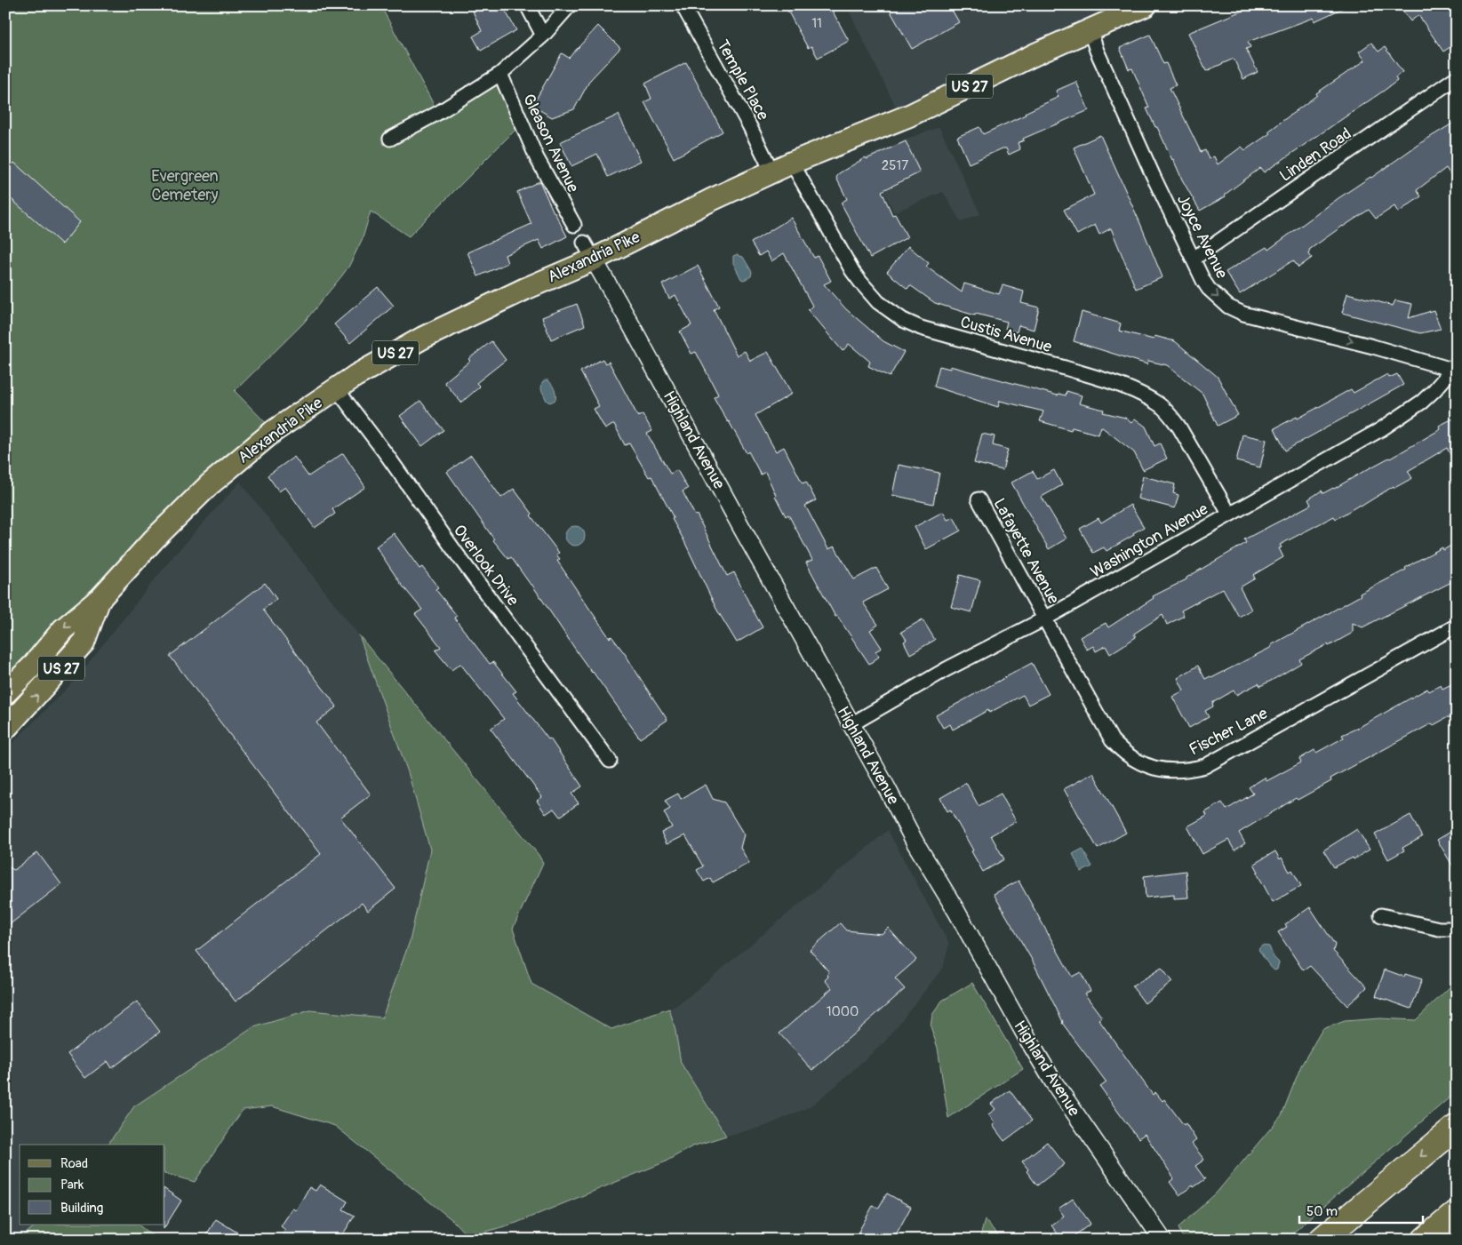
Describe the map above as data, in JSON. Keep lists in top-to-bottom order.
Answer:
{
  "streets": {
    "main road": ["US 27", "Alexandria Pike"],
    "street": [
      "Temple Place",
      "Gleason Avenue",
      "Linden Road",
      "Joyce Avenue",
      "Custis Avenue",
      "Highland Avenue",
      "Washington Avenue",
      "Lafayette Avenue",
      "Overlook Drive",
      "Fischer Lane"
    ]
  },
  "crossings": [
    ["Temple Place", "Alexandria Pike"],
    ["Linden Road", "Joyce Avenue"],
    ["Joyce Avenue", "Alexandria Pike"],
    ["Joyce Avenue", "Washington Avenue"],
    ["Alexandria Pike", "Custis Avenue"],
    ["Alexandria Pike", "Highland Avenue"],
    ["Alexandria Pike", "Overlook Drive"],
    ["Custis Avenue", "Washington Avenue"],
    ["Highland Avenue", "Washington Avenue"],
    ["Washington Avenue", "Lafayette Avenue"],
    ["Washington Avenue", "Fischer Lane"],
    ["Lafayette Avenue", "Fischer Lane"]
  ],
  "one_way": ["Joyce Avenue"],
  "parks": ["Evergreen Cemetery"],
  "house_numbers": ["11", "2517", "1000"],
  "legend": ["Road", "Park", "Building"],
  "scale_bar": "50 m"
}
